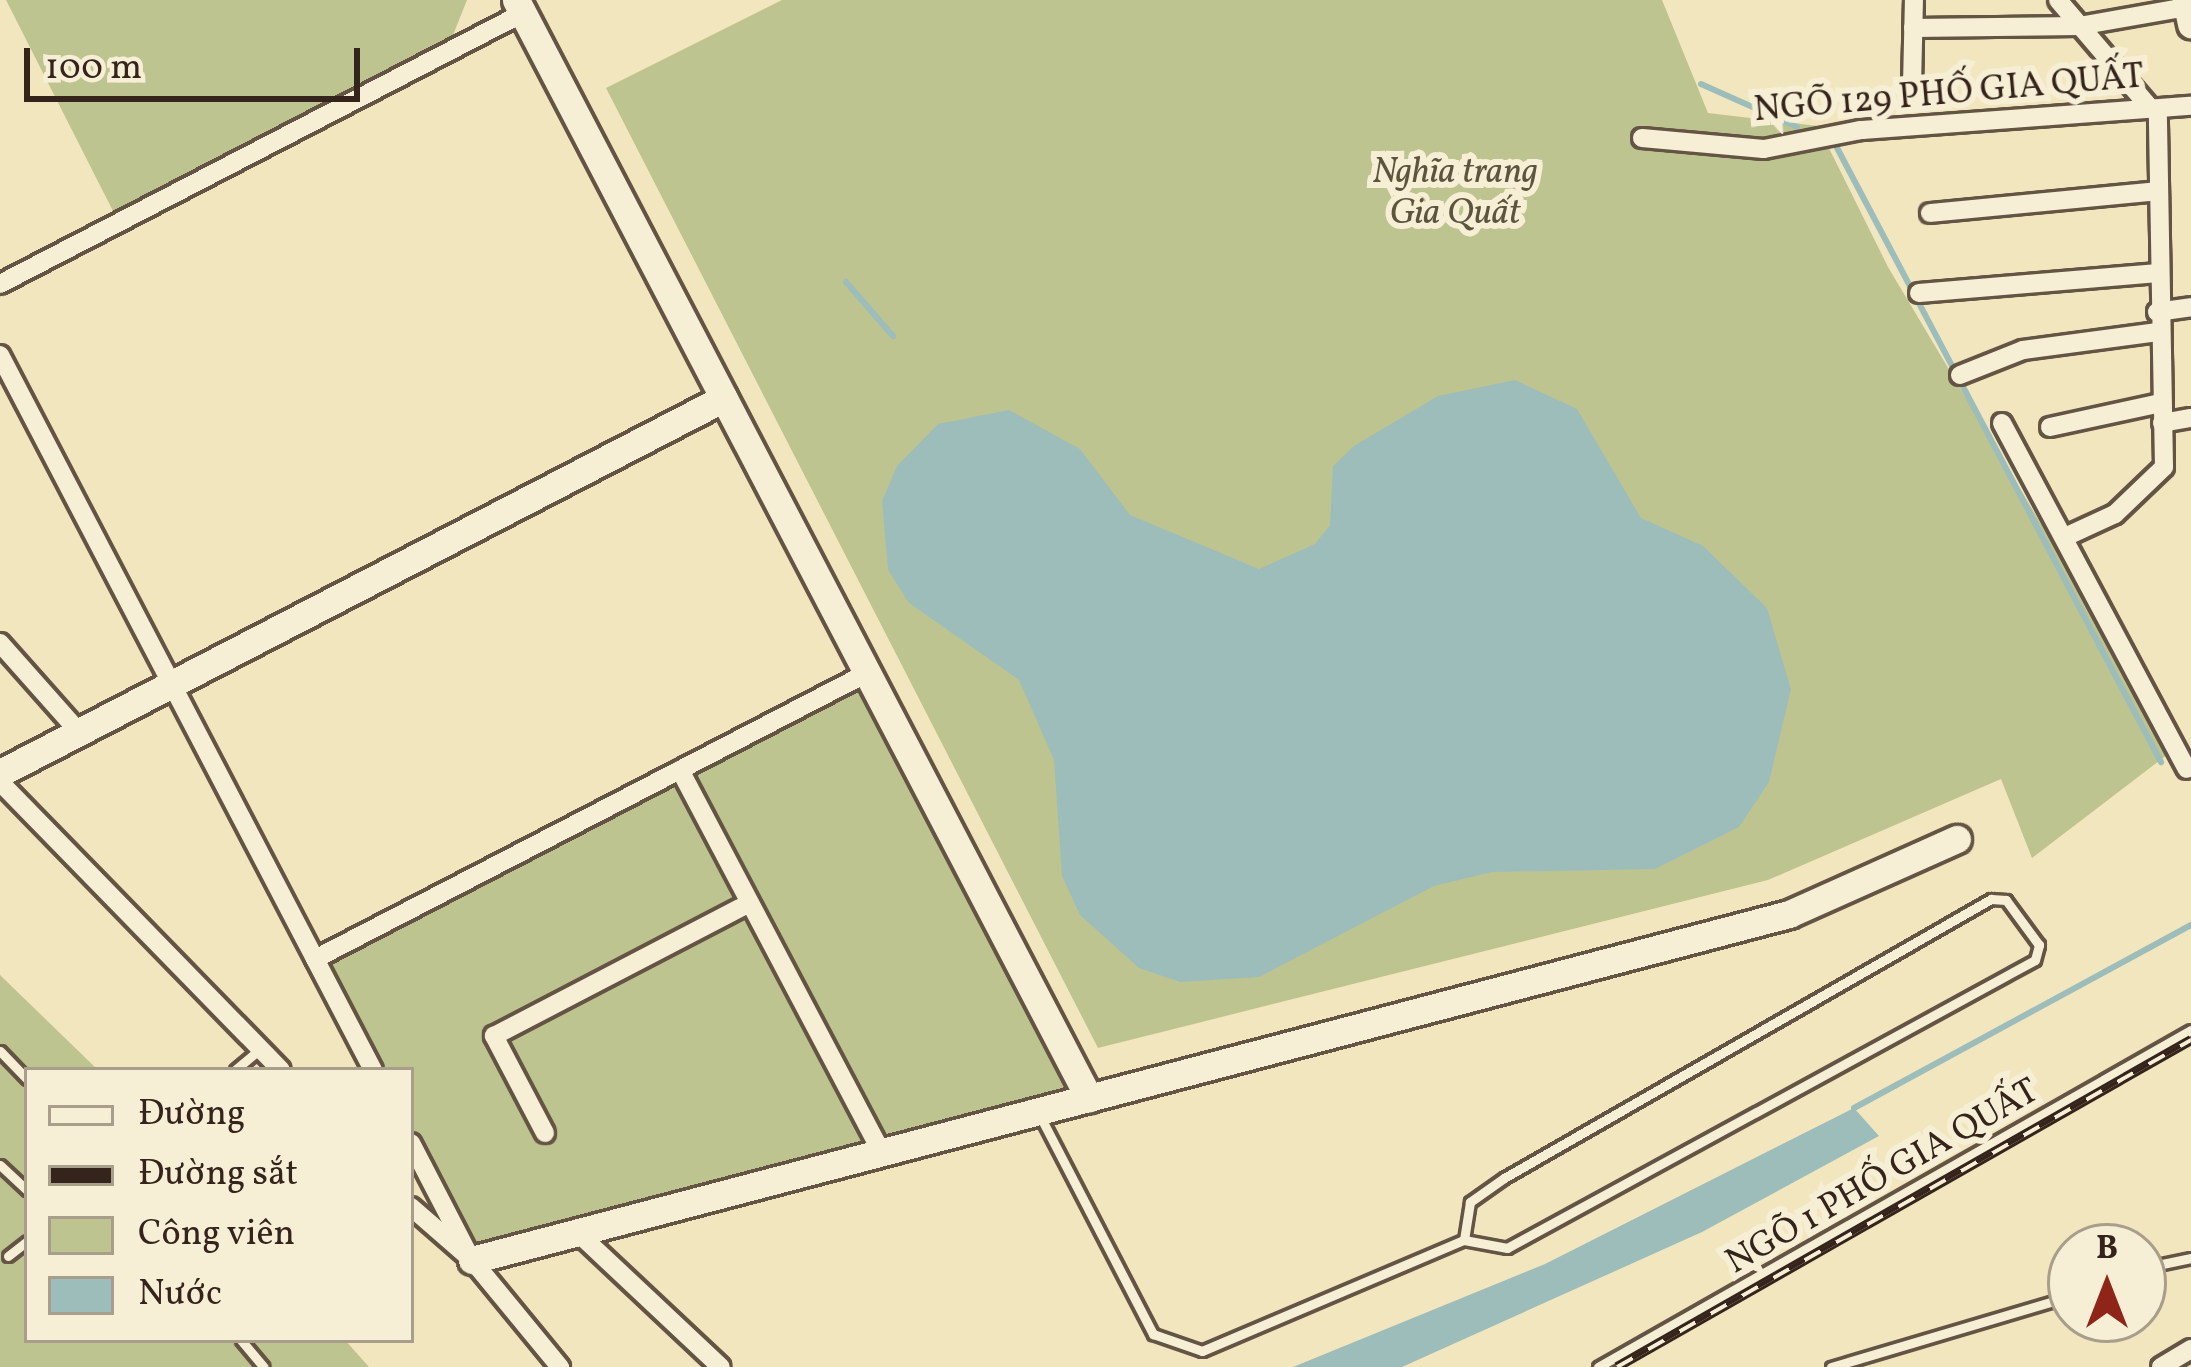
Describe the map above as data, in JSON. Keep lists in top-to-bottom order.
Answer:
{
  "streets": {
    "street": ["NGÕ 129 PHỐ GIA QUẤT"],
    "lane": ["NGÕ 1 PHỐ GIA QUẤT"]
  },
  "parks": ["Nghĩa trang Gia Quất"],
  "legend": [
    "Đường",
    "Đường sắt",
    "Công viên",
    "Nước"
  ],
  "scale_bar": "100 m",
  "north": "top"
}
